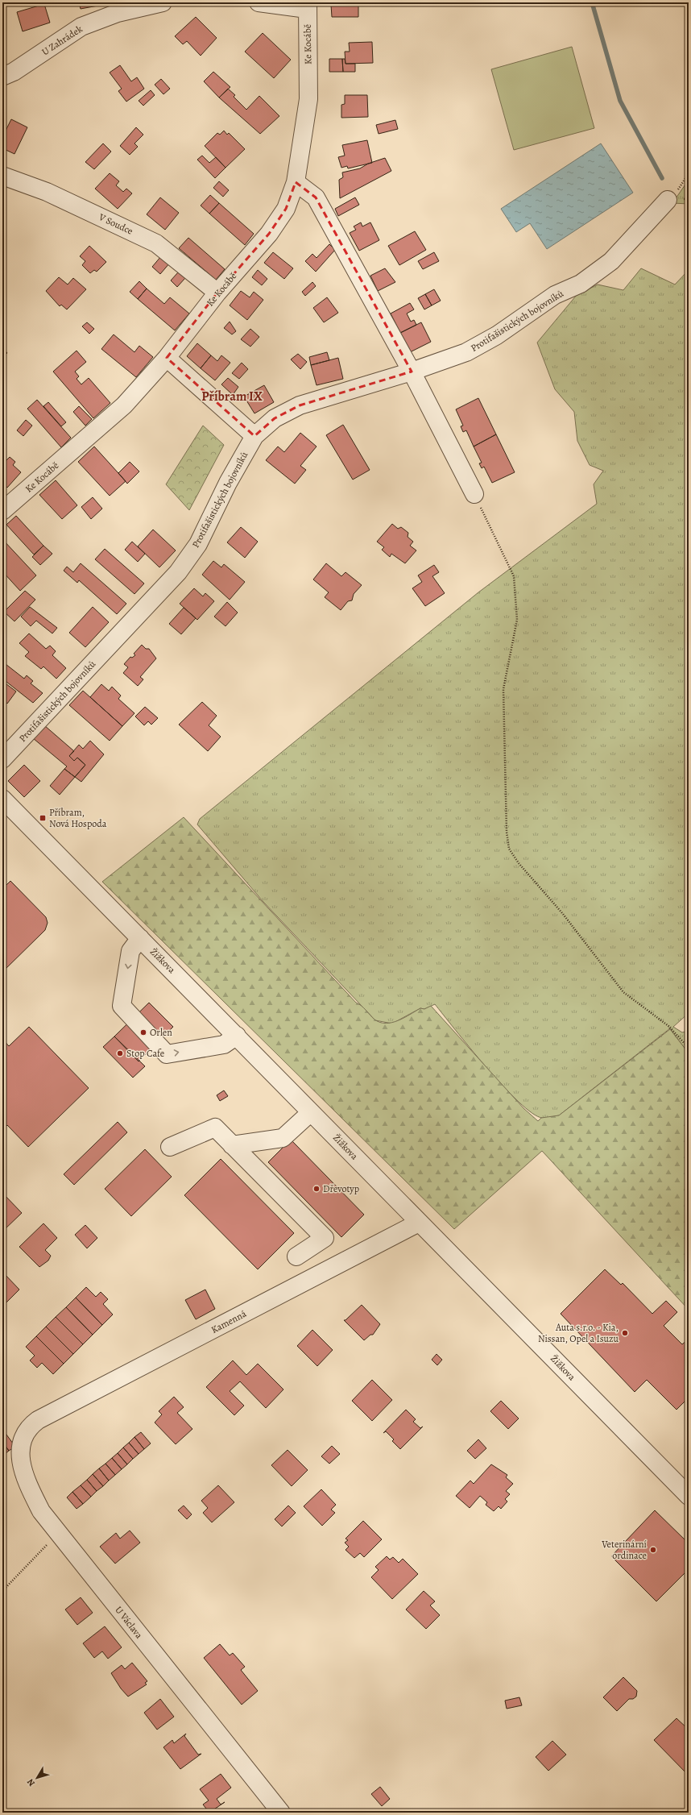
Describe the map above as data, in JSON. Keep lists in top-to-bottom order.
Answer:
{
  "streets": {
    "street": [
      "U Zahrádek",
      "Ke Kocábě",
      "V Soudce",
      "Protifašistických bojovníků",
      "Žižkova",
      "Kamenná",
      "U Václava"
    ]
  },
  "crossings": [
    ["Ke Kocábě", "V Soudce"],
    ["Žižkova", "Kamenná"],
    ["Kamenná", "U Václava"]
  ],
  "districts": ["Příbram IX"],
  "places": {
    "transit": ["Příbram, Nová Hospoda"],
    "other": [
      "Orlen",
      "Stop Cafe",
      "Dřevotyp",
      "Auta s.r.o. - Kia, Nissan, Opel a Isuzu",
      "Veterinární ordinace"
    ]
  },
  "north": "bottom left"
}
